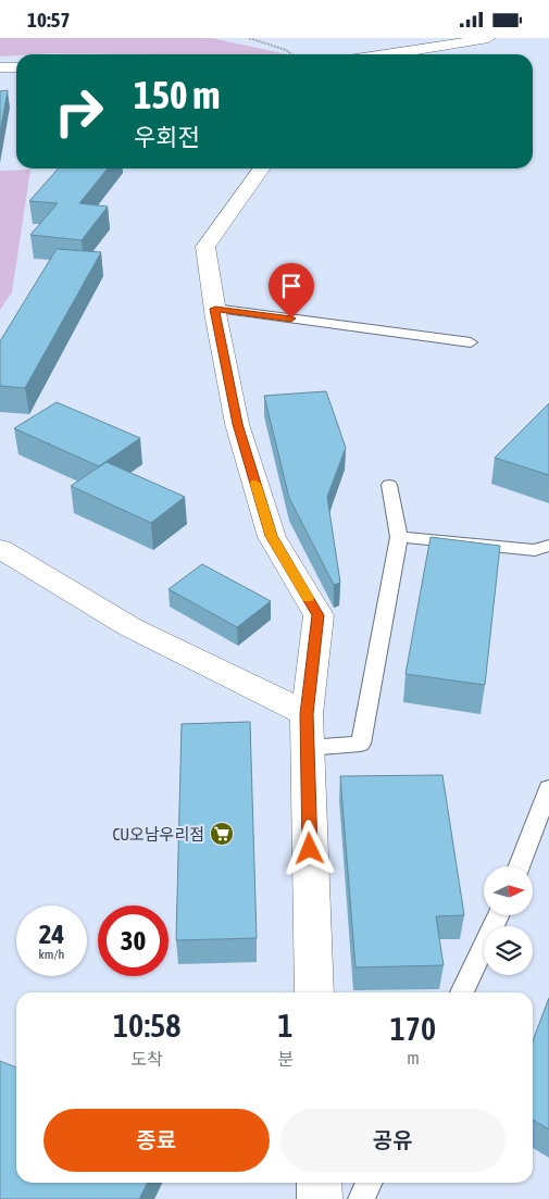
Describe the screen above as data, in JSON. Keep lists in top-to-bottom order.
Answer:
{
  "places": {
    "supermarket": ["CU오남우리점"]
  },
  "north": "right",
  "page": {
    "status": "10:57",
    "turn": ["150 m", "우회전"],
    "speed": "24 km/h",
    "limit": "30",
    "eta": [
      "10:58",
      "도착",
      "1",
      "분",
      "170",
      "m"
    ],
    "buttons": ["종료", "공유"]
  }
}
